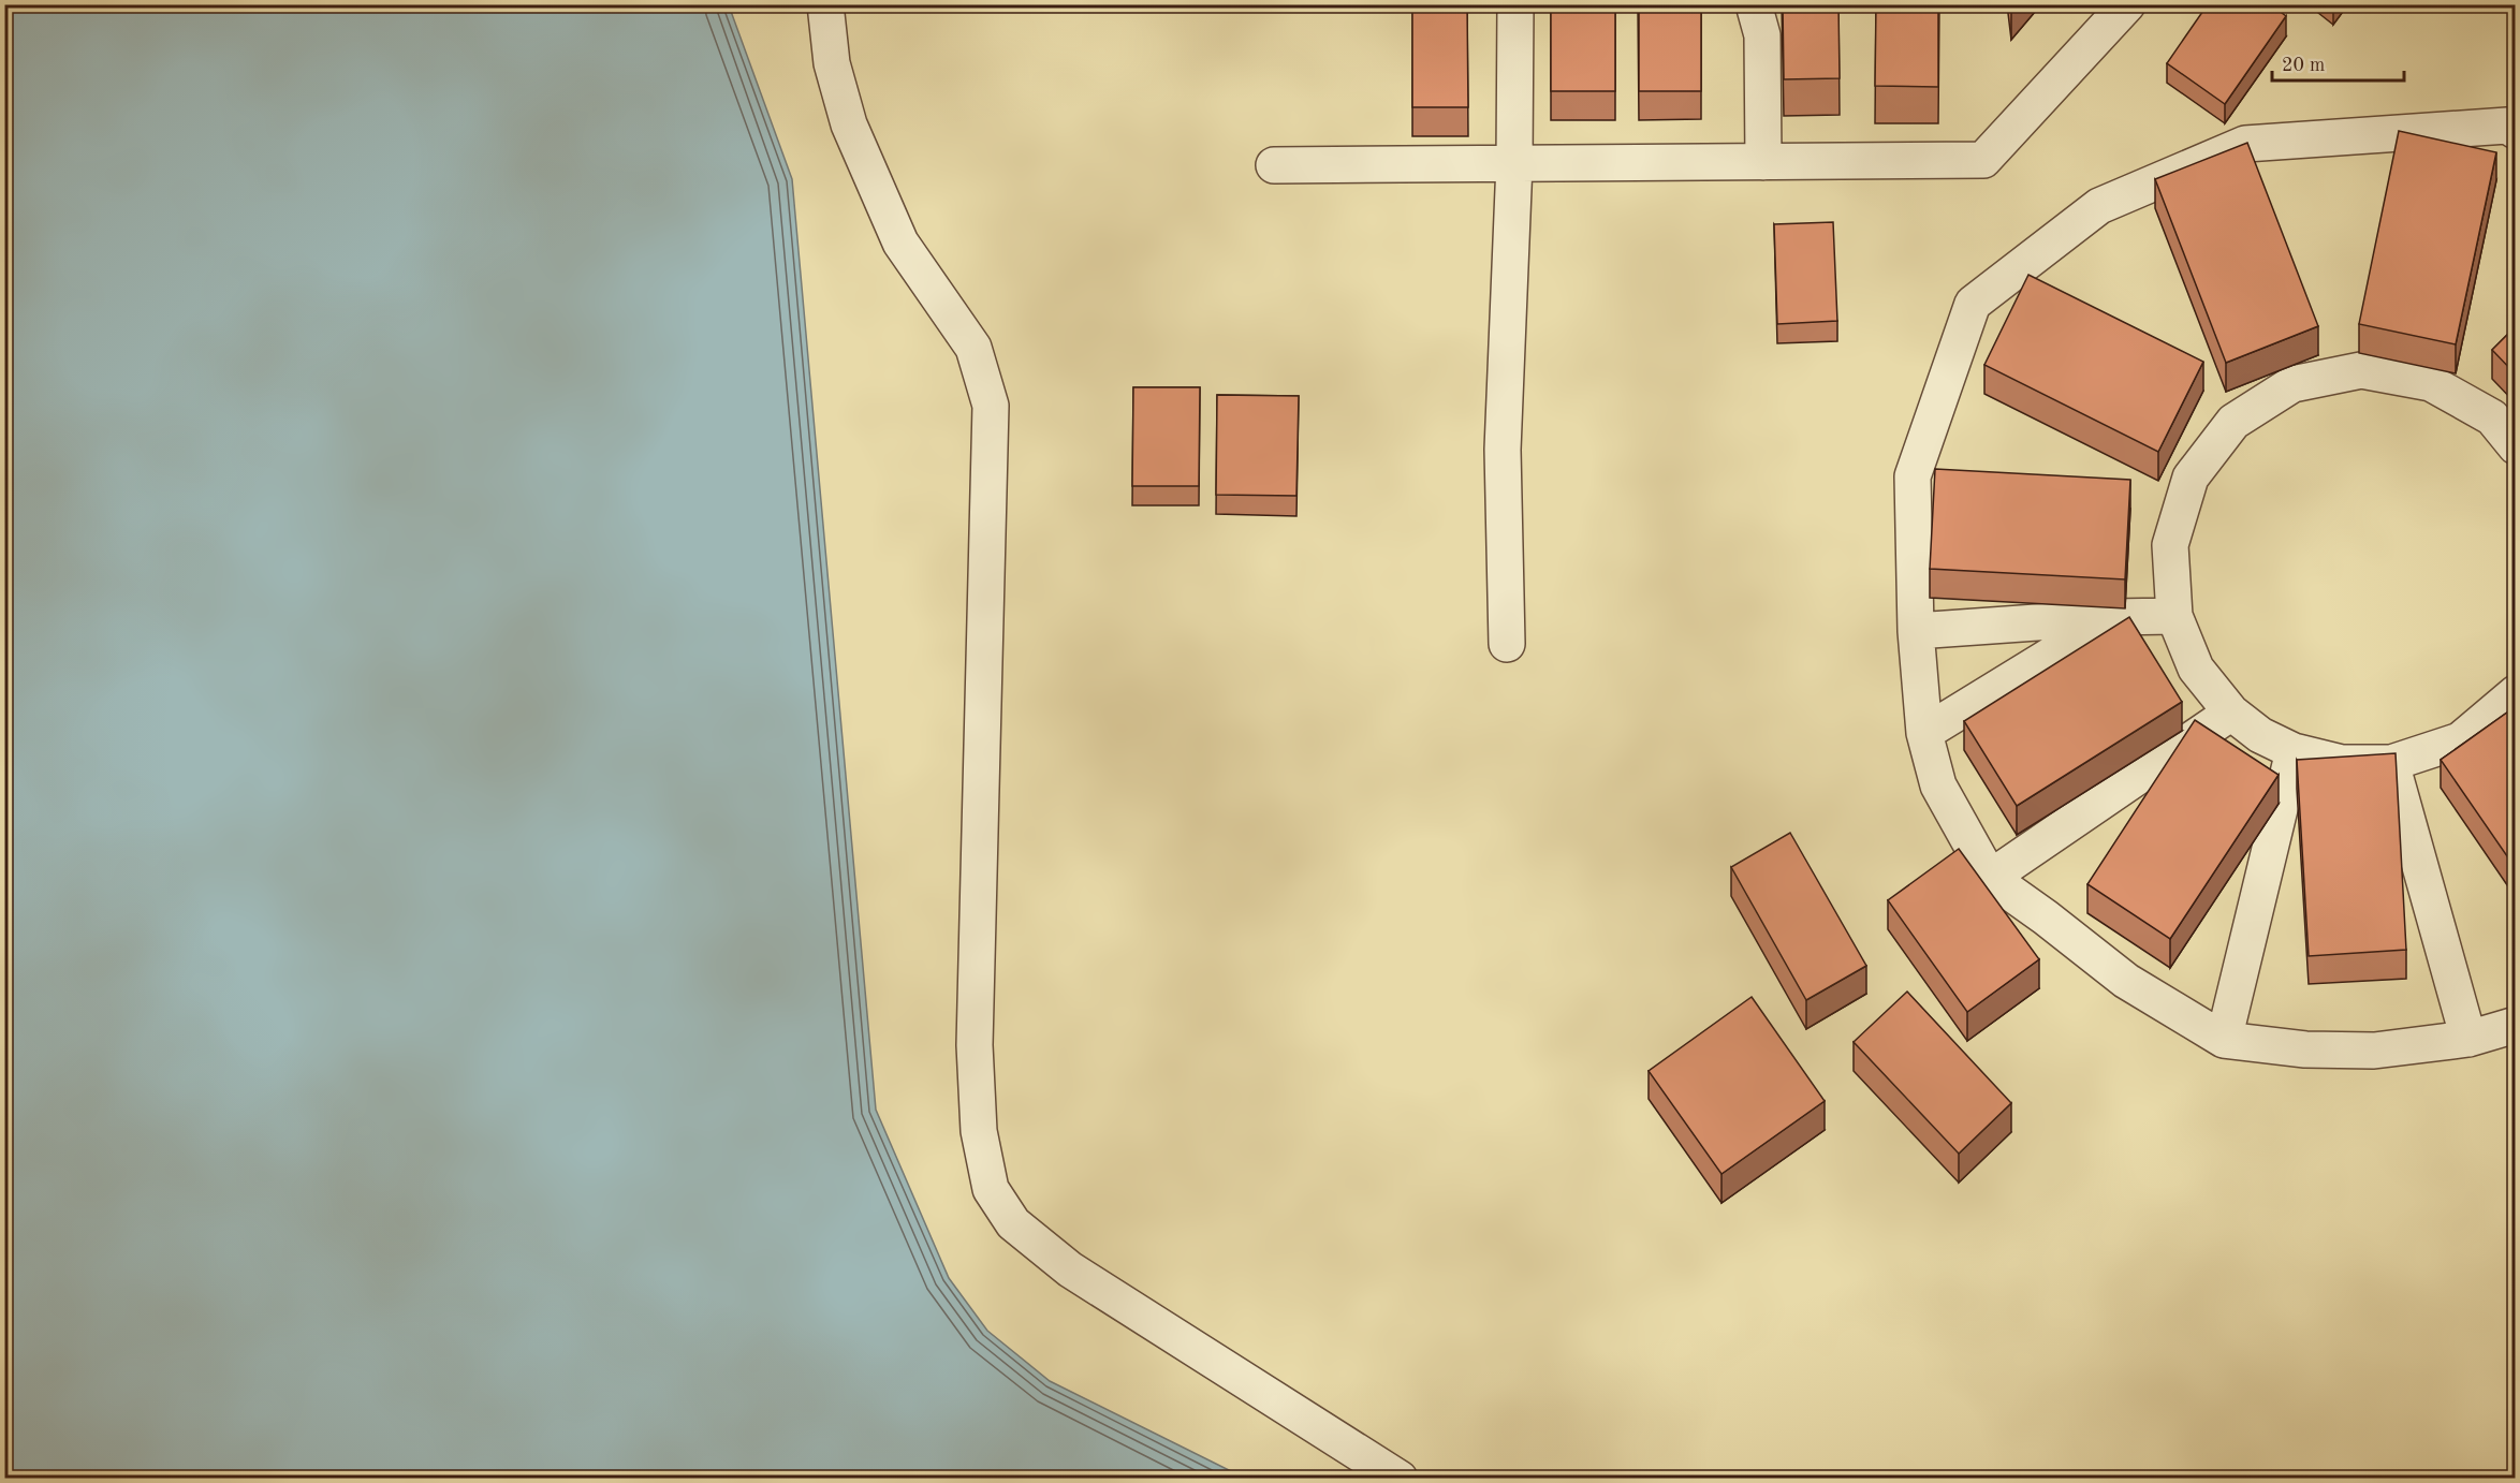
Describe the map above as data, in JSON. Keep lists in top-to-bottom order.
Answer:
{
  "scale_bar": "20 m"
}
